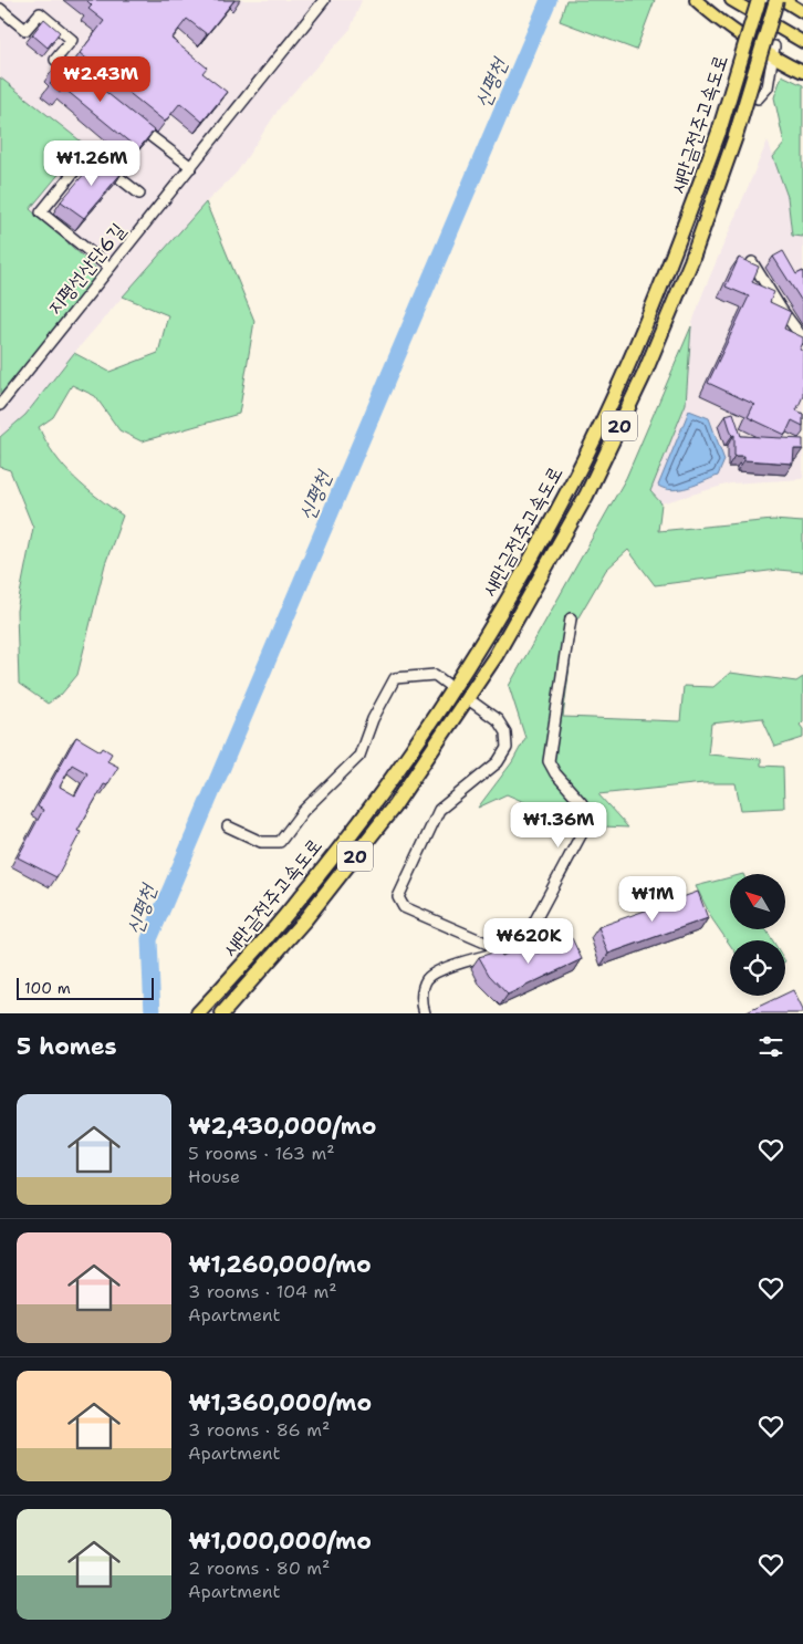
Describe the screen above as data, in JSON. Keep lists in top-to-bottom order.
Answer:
{
  "streets": {
    "highway": ["새만금전주고속도로", "20"],
    "street": ["지평선산단6길"]
  },
  "water": ["신평천"],
  "scale_bar": "100 m",
  "north": "top left",
  "page": {
    "price": [
      "₩2.43M",
      "₩1.26M",
      "₩1.36M",
      "₩1M",
      "₩620K"
    ],
    "scale": "100 m",
    "heading": "5 homes",
    "list": [
      {
        "name": "₩2,430,000/mo",
        "note": "5 rooms · 163 m² · House"
      },
      {
        "name": "₩1,260,000/mo",
        "note": "3 rooms · 104 m² · Apartment"
      },
      {
        "name": "₩1,360,000/mo",
        "note": "3 rooms · 86 m² · Apartment"
      },
      {
        "name": "₩1,000,000/mo",
        "note": "2 rooms · 80 m² · Apartment"
      }
    ]
  }
}
